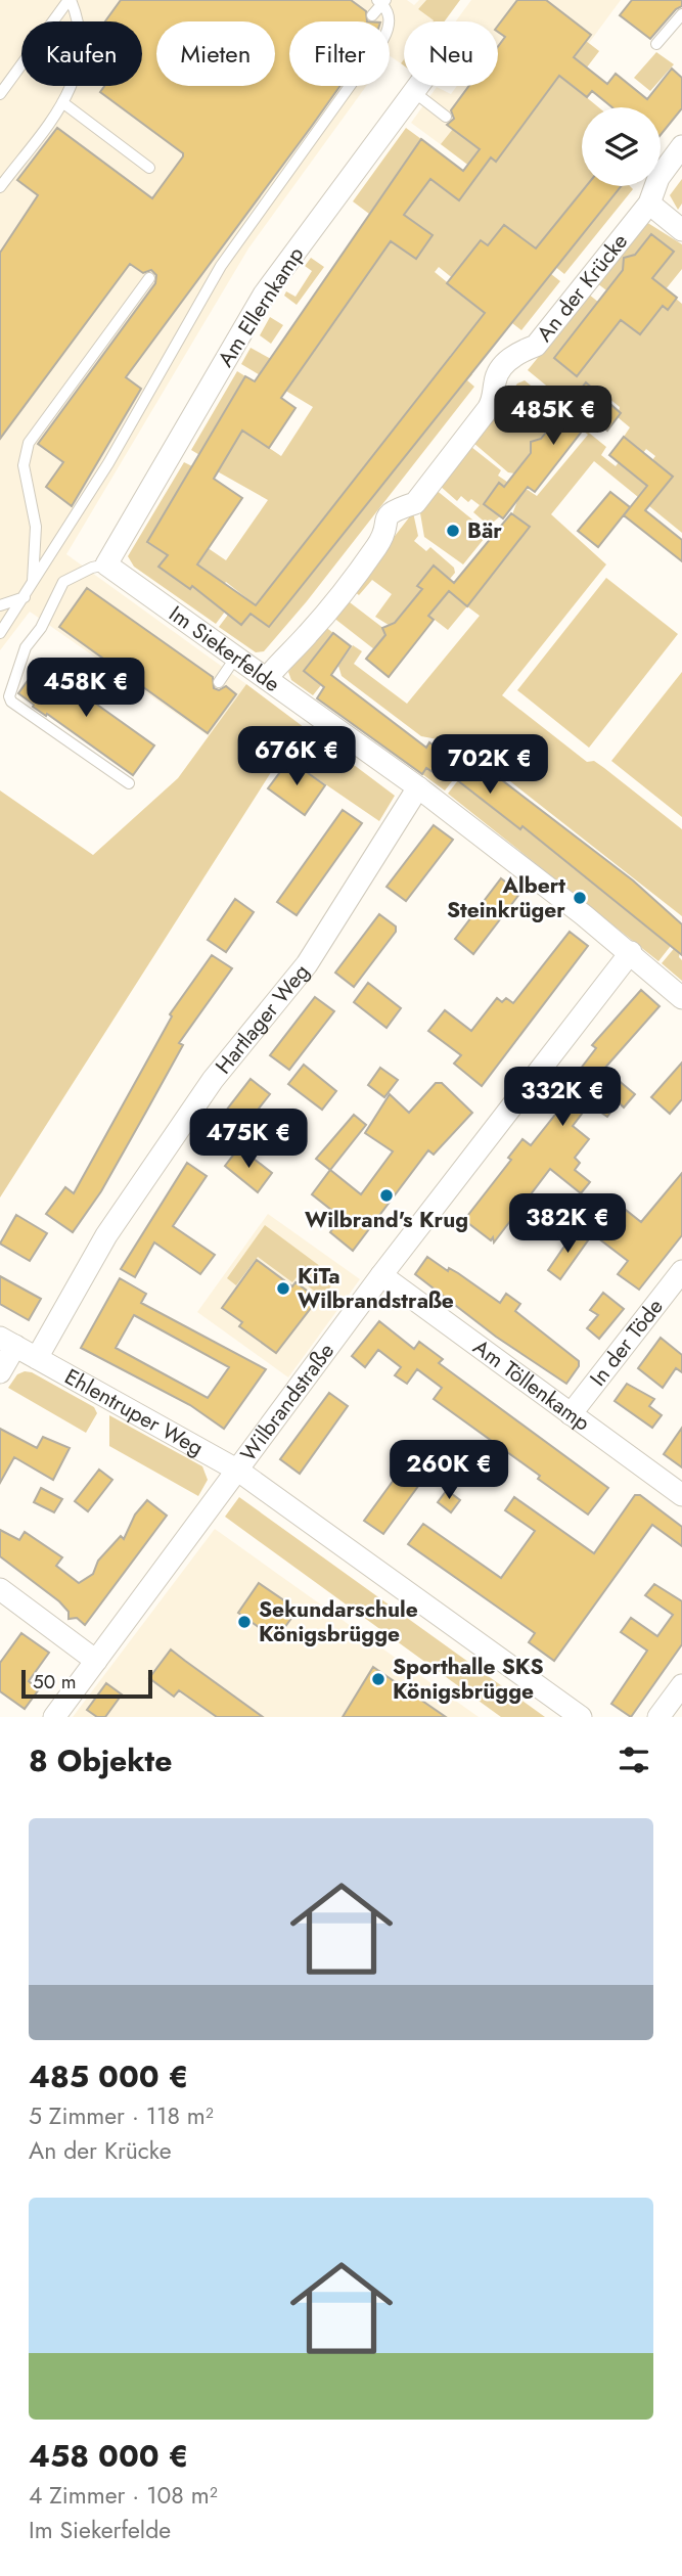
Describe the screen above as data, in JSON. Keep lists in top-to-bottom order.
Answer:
{
  "streets": {
    "street": [
      "An der Krücke",
      "Am Ellernkamp",
      "Im Siekerfelde",
      "Hartlager Weg",
      "In der Töde",
      "Am Töllenkamp",
      "Wilbrandstraße",
      "Ehlentruper Weg"
    ]
  },
  "crossings": [
    ["An der Krücke", "Im Siekerfelde"],
    ["Am Ellernkamp", "Im Siekerfelde"],
    ["Im Siekerfelde", "Hartlager Weg"],
    ["Im Siekerfelde", "Wilbrandstraße"],
    ["Hartlager Weg", "Ehlentruper Weg"],
    ["In der Töde", "Am Töllenkamp"],
    ["Am Töllenkamp", "Wilbrandstraße"],
    ["Wilbrandstraße", "Ehlentruper Weg"]
  ],
  "places": [
    "Bär",
    "Albert Steinkrüger",
    "Wilbrand's Krug",
    "KiTa Wilbrandstraße",
    "Sekundarschule Königsbrügge",
    "Sporthalle SKS Königsbrügge"
  ],
  "scale_bar": "50 m",
  "page": {
    "chip": [
      "Kaufen",
      "Mieten",
      "Filter",
      "Neu"
    ],
    "price": [
      "485K €",
      "458K €",
      "676K €",
      "702K €",
      "332K €",
      "475K €",
      "382K €",
      "260K €"
    ],
    "scale": "50 m",
    "heading": "8 Objekte",
    "list": [
      {
        "name": "485 000 €",
        "note": "5 Zimmer · 118 m² · An der Krücke"
      },
      {
        "name": "458 000 €",
        "note": "4 Zimmer · 108 m² · Im Siekerfelde"
      }
    ]
  }
}
